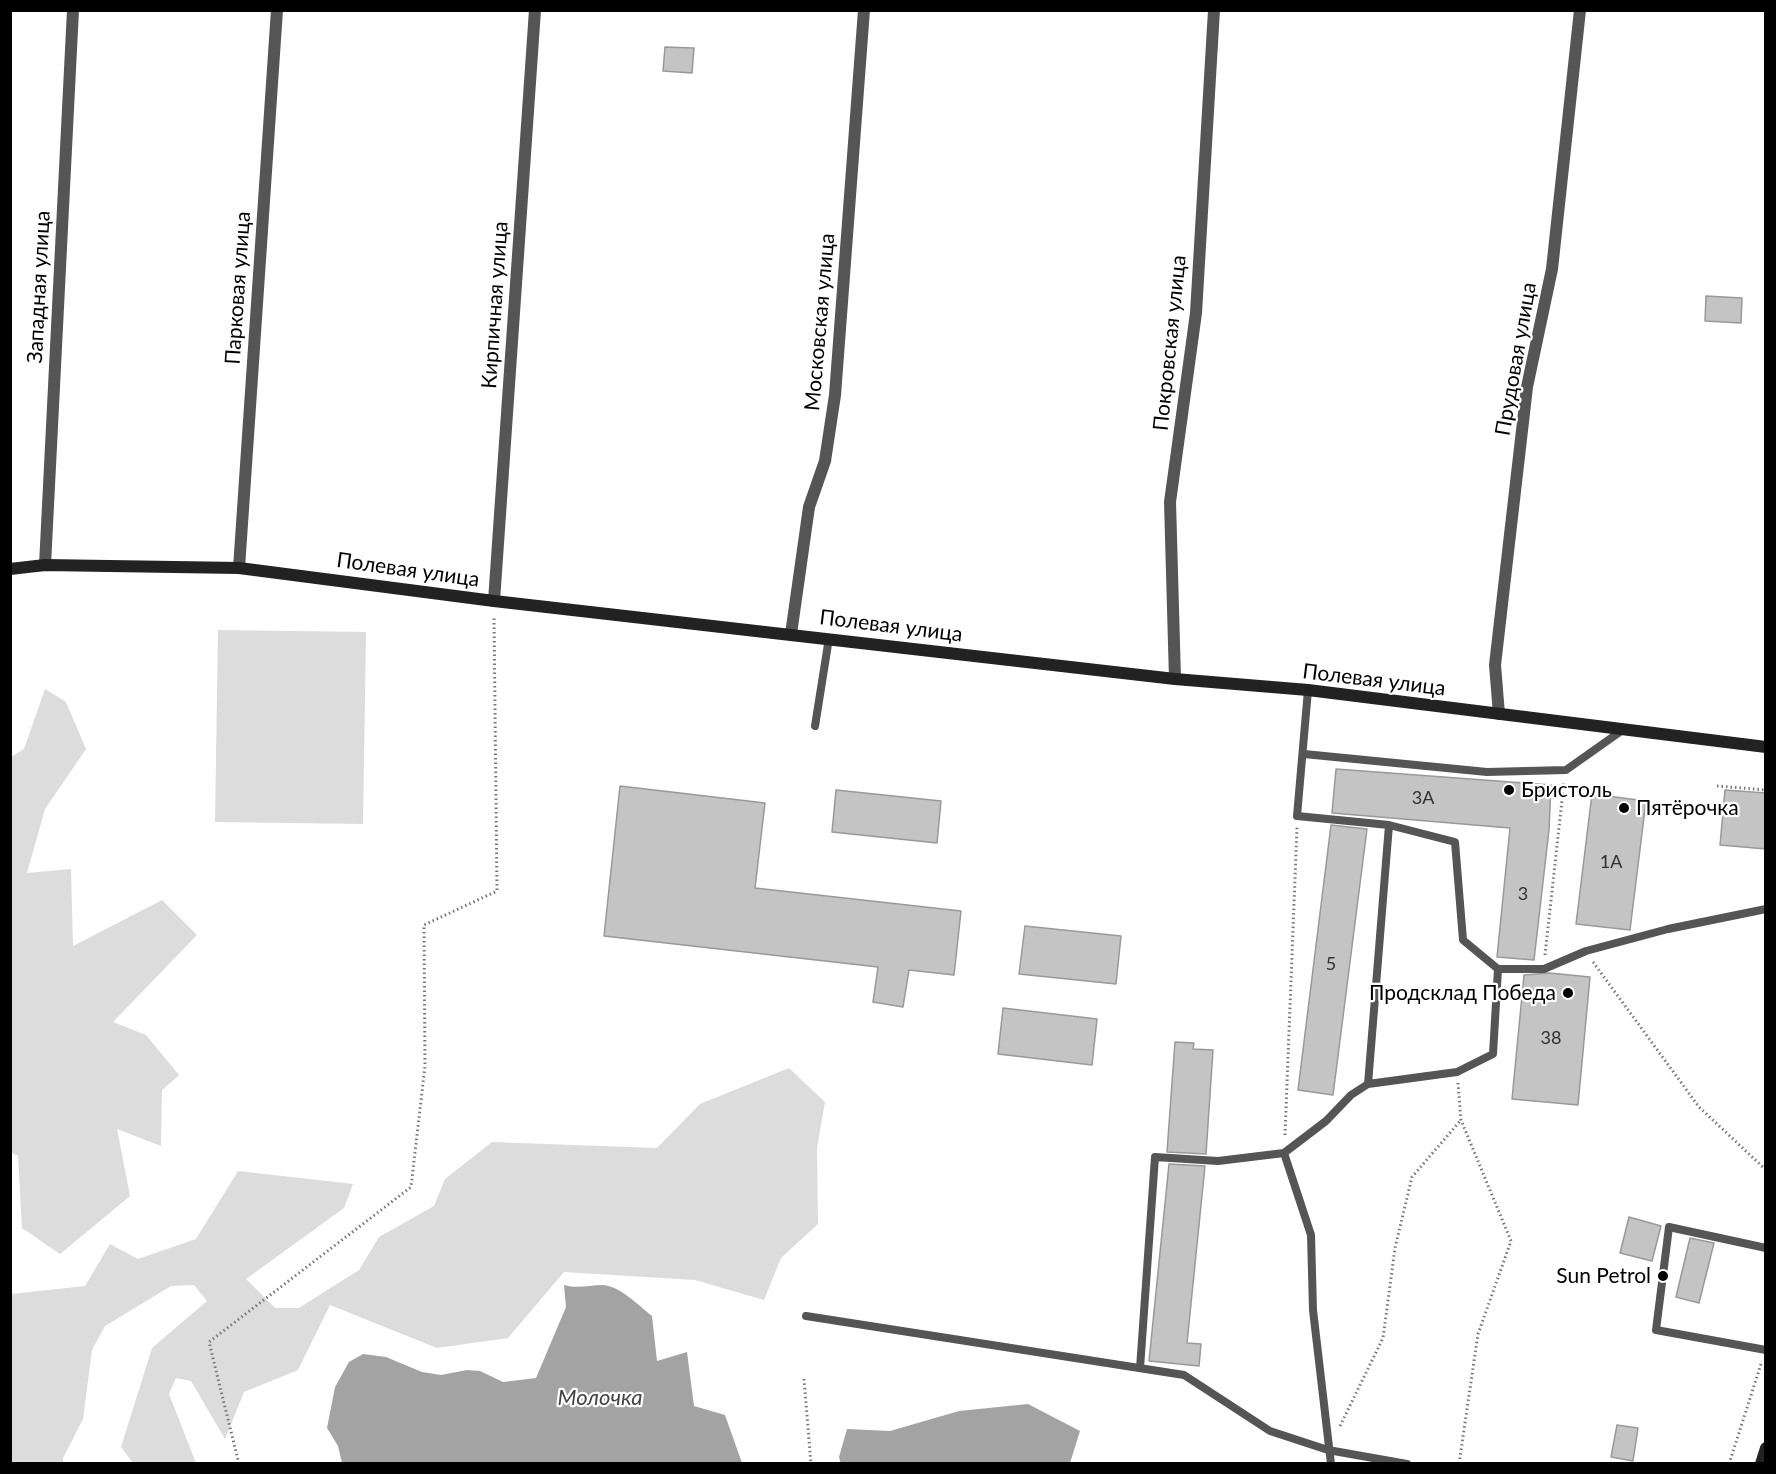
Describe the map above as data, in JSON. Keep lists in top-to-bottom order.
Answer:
{
  "streets": {
    "street": [
      "Западная улица",
      "Парковая улица",
      "Кирпичная улица",
      "Московская улица",
      "Покровская улица",
      "Прудовая улица",
      "Полевая улица"
    ]
  },
  "crossings": [
    ["Западная улица", "Полевая улица"],
    ["Парковая улица", "Полевая улица"],
    ["Кирпичная улица", "Полевая улица"],
    ["Московская улица", "Полевая улица"],
    ["Покровская улица", "Полевая улица"],
    ["Прудовая улица", "Полевая улица"]
  ],
  "water": ["Молочка"],
  "places": [
    "Бристоль",
    "Пятёрочка",
    "Продсклад Победа",
    "Sun Petrol"
  ],
  "house_numbers": [
    "3А",
    "1А",
    "3",
    "5",
    "38"
  ]
}
